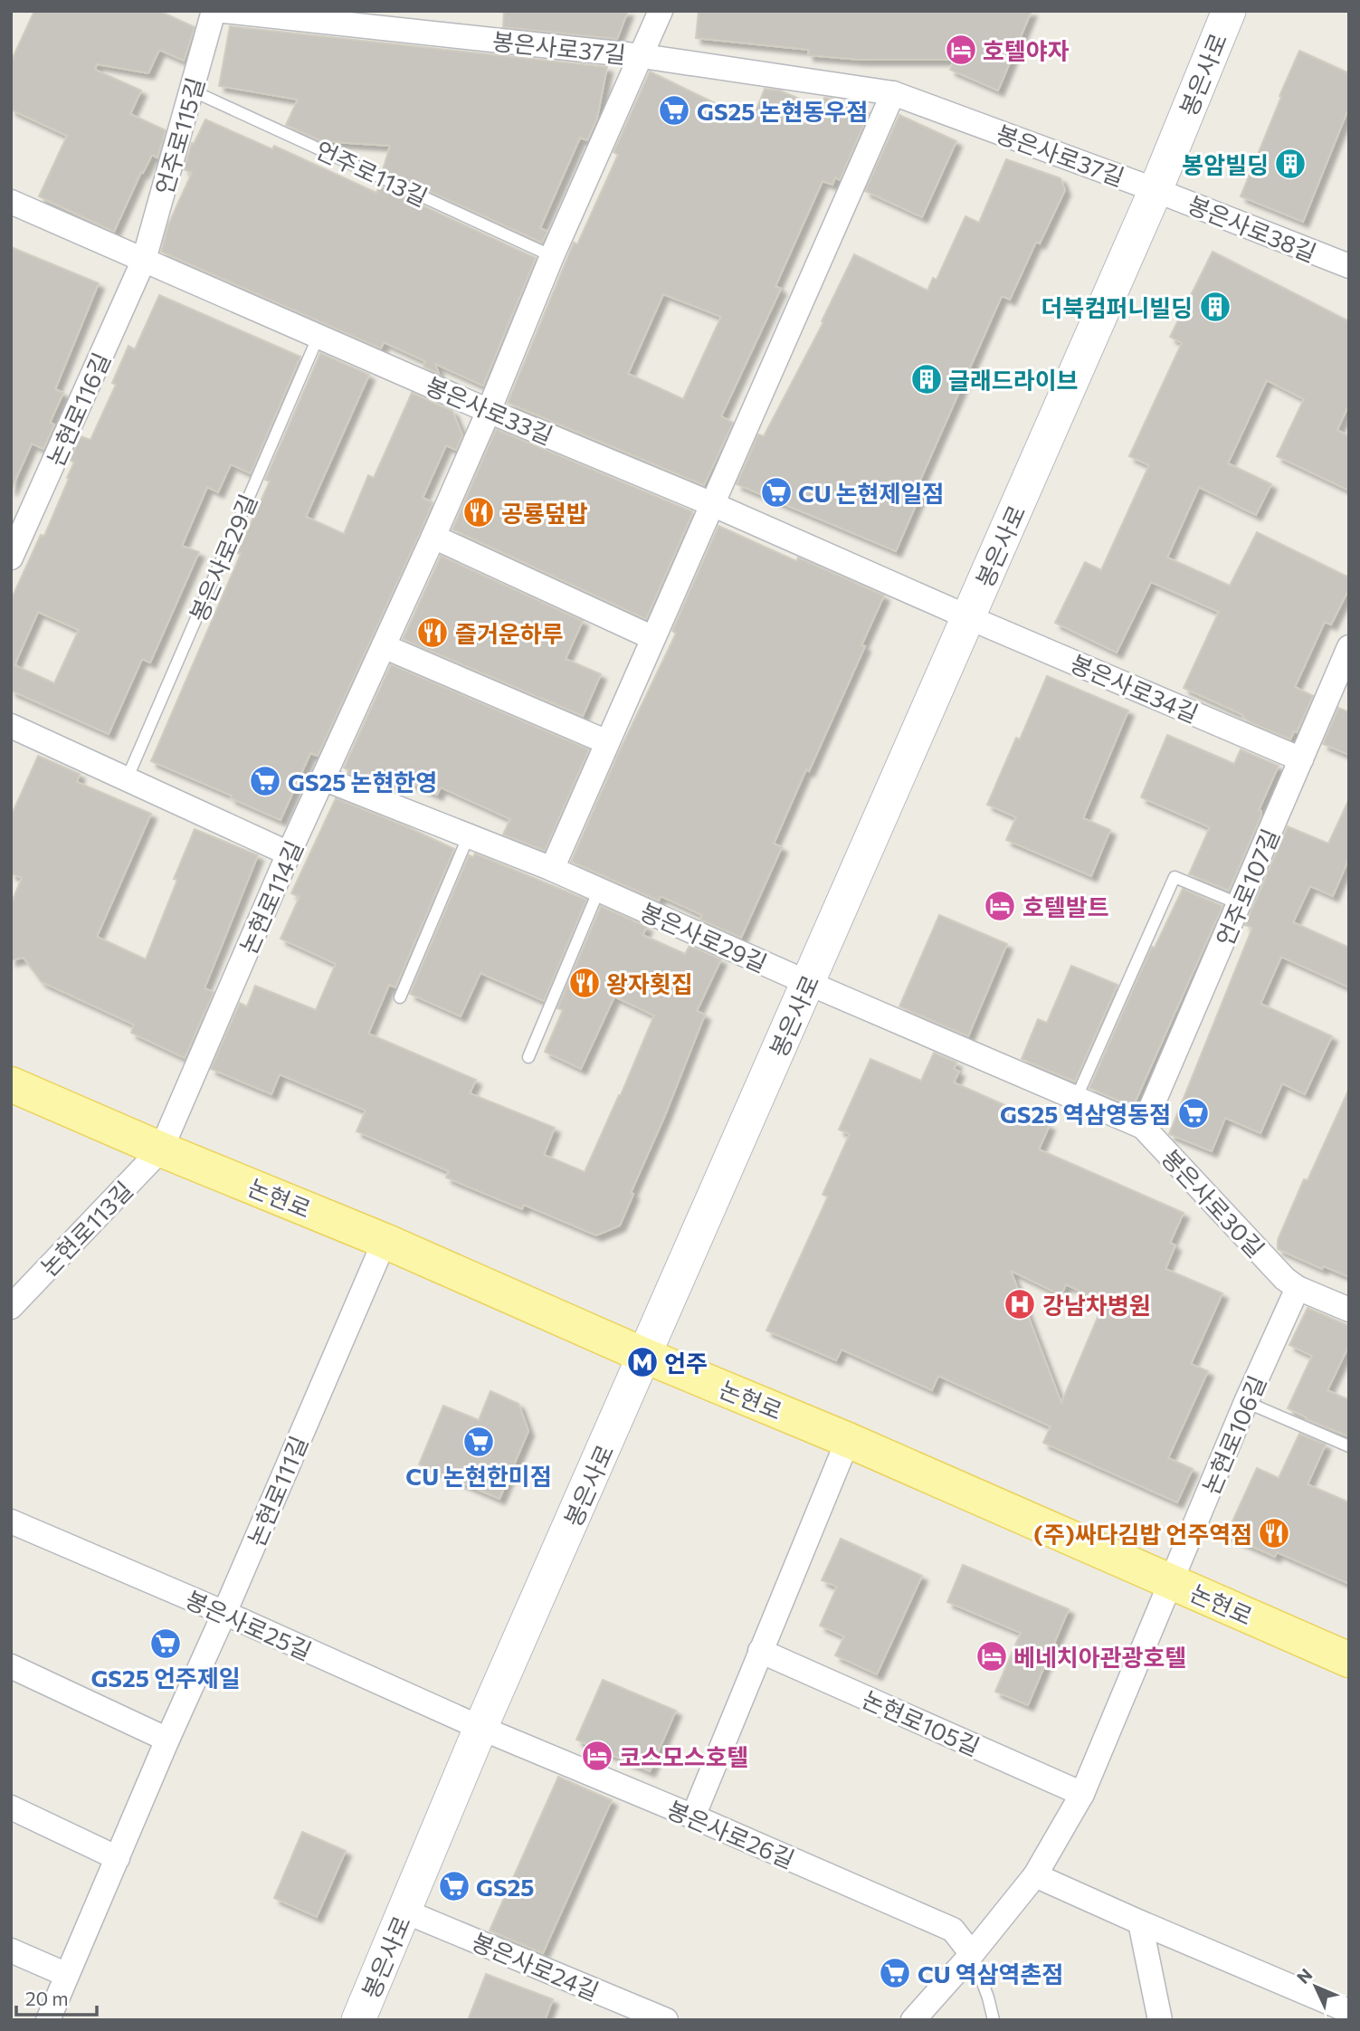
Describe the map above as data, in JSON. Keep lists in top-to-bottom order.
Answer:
{
  "streets": {
    "main road": ["봉은사로", "논현로"],
    "street": [
      "봉은사로37길",
      "언주로115길",
      "봉은사로38길",
      "논현로116길",
      "봉은사로33길",
      "봉은사로29길",
      "봉은사로34길",
      "언주로107길",
      "논현로114길",
      "봉은사로30길",
      "논현로113길",
      "논현로106길",
      "논현로111길",
      "봉은사로25길",
      "논현로105길",
      "봉은사로26길",
      "봉은사로24길"
    ],
    "lane": ["언주로113길"]
  },
  "crossings": [
    ["봉은사로37길", "봉은사로"],
    ["봉은사로37길", "봉은사로38길"],
    ["봉은사로", "봉은사로38길"],
    ["봉은사로", "봉은사로33길"],
    ["봉은사로", "봉은사로29길"],
    ["봉은사로", "봉은사로34길"],
    ["봉은사로", "논현로"],
    ["봉은사로", "봉은사로30길"],
    ["봉은사로", "봉은사로25길"],
    ["봉은사로", "봉은사로26길"],
    ["봉은사로", "봉은사로24길"],
    ["언주로115길", "언주로113길"],
    ["언주로115길", "논현로116길"],
    ["언주로115길", "봉은사로33길"],
    ["논현로116길", "봉은사로33길"],
    ["봉은사로33길", "봉은사로29길"],
    ["봉은사로33길", "봉은사로34길"],
    ["봉은사로33길", "논현로114길"],
    ["봉은사로29길", "논현로114길"],
    ["봉은사로29길", "봉은사로30길"],
    ["봉은사로34길", "언주로107길"],
    ["언주로107길", "봉은사로30길"],
    ["논현로114길", "논현로"],
    ["논현로114길", "논현로113길"],
    ["논현로", "논현로113길"],
    ["논현로", "논현로106길"],
    ["논현로", "논현로111길"],
    ["봉은사로30길", "논현로106길"],
    ["논현로111길", "봉은사로25길"],
    ["봉은사로25길", "봉은사로26길"]
  ],
  "places": {
    "hotel": [
      "호텔야자",
      "호텔발트",
      "베네치아관광호텔",
      "코스모스호텔"
    ],
    "supermarket": [
      "GS25 논현동우점",
      "CU 논현제일점",
      "GS25 논현한영",
      "GS25 역삼영동점",
      "CU 논현한미점",
      "GS25 언주제일",
      "GS25",
      "CU 역삼역촌점"
    ],
    "building": ["봉암빌딩", "더북컴퍼니빌딩", "글래드라이브"],
    "restaurant": [
      "공룡덮밥",
      "즐거운하루",
      "왕자횟집",
      "(주)싸다김밥 언주역점"
    ],
    "hospital": ["강남차병원"],
    "metro station": ["언주"]
  },
  "scale_bar": "20 m",
  "north": "top left"
}
